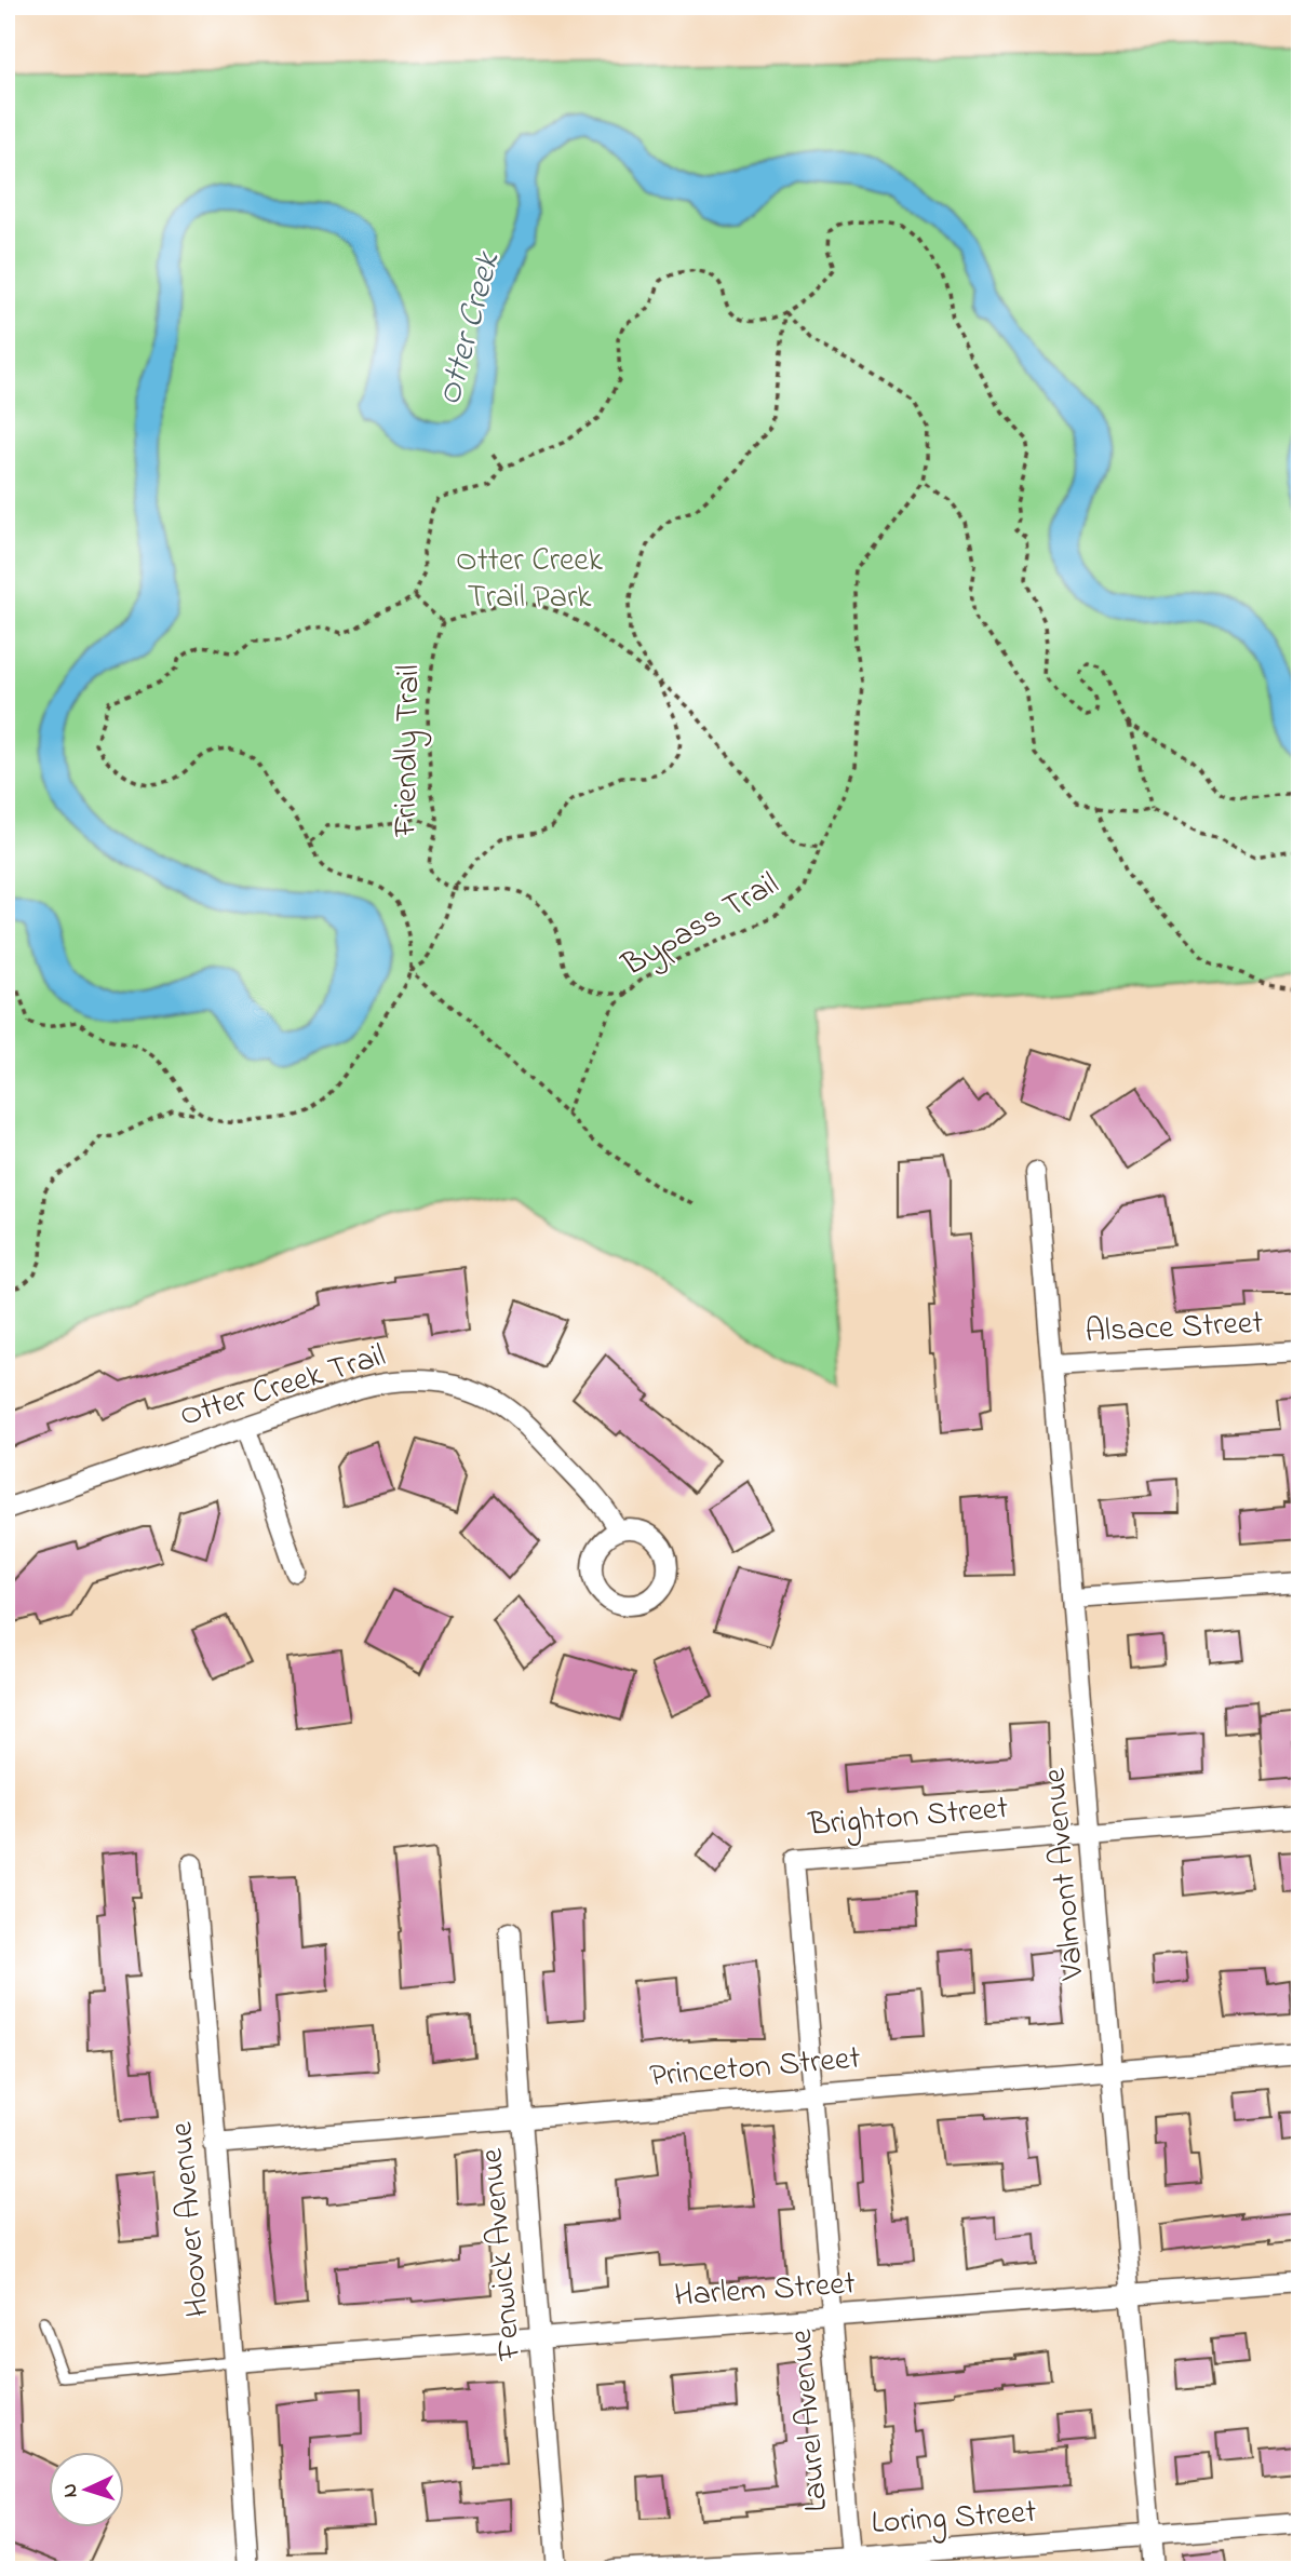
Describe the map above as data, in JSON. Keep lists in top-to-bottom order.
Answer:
{
  "streets": {
    "street": [
      "Alsace Street",
      "Otter Creek Trail",
      "Brighton Street",
      "Valmont Avenue",
      "Princeton Street",
      "Hoover Avenue",
      "Fenwick Avenue",
      "Harlem Street",
      "Laurel Avenue",
      "Loring Street"
    ],
    "path": ["Friendly Trail", "Bypass Trail"]
  },
  "crossings": [
    ["Friendly Trail", "Bypass Trail"],
    ["Alsace Street", "Valmont Avenue"],
    ["Brighton Street", "Valmont Avenue"],
    ["Brighton Street", "Laurel Avenue"],
    ["Valmont Avenue", "Princeton Street"],
    ["Valmont Avenue", "Harlem Street"],
    ["Valmont Avenue", "Loring Street"],
    ["Princeton Street", "Hoover Avenue"],
    ["Princeton Street", "Fenwick Avenue"],
    ["Princeton Street", "Laurel Avenue"],
    ["Hoover Avenue", "Harlem Street"],
    ["Fenwick Avenue", "Harlem Street"],
    ["Harlem Street", "Laurel Avenue"],
    ["Laurel Avenue", "Loring Street"]
  ],
  "water": ["Otter Creek"],
  "parks": ["Otter Creek Trail Park"],
  "north": "left"
}
